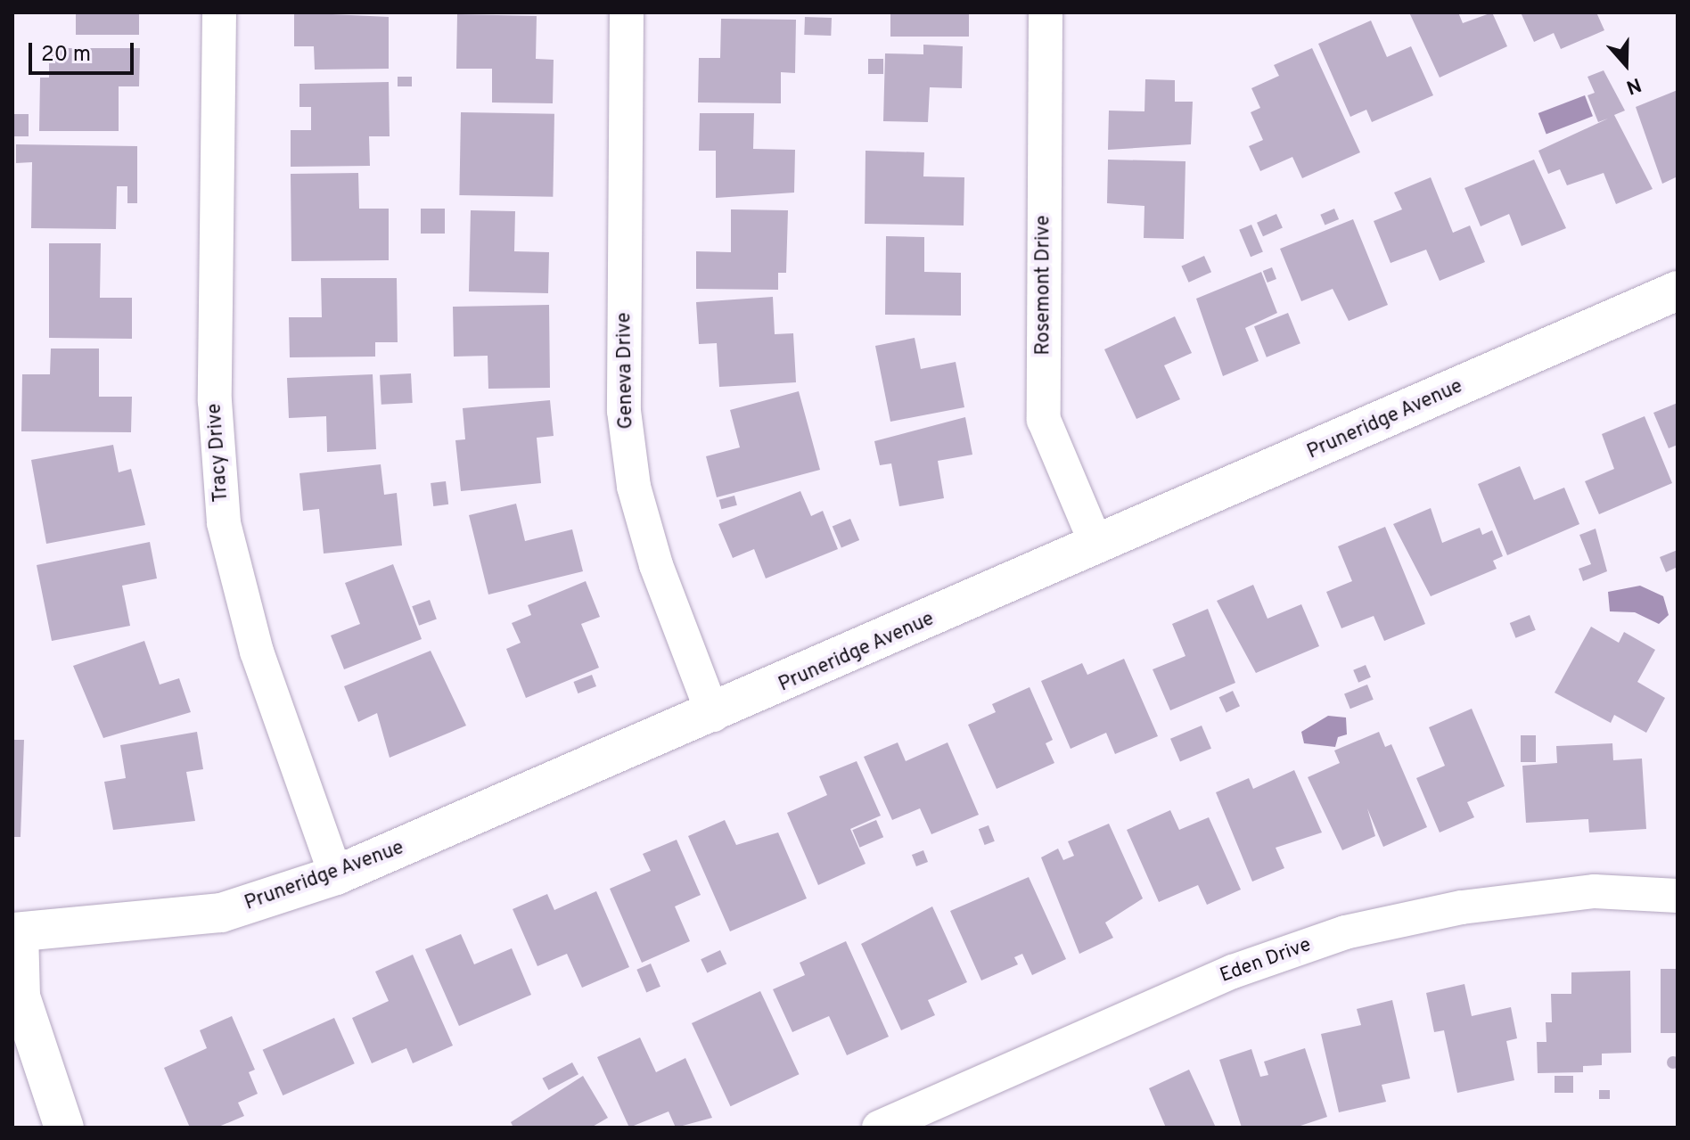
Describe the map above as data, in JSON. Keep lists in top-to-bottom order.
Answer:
{
  "streets": {
    "main road": ["Pruneridge Avenue"],
    "street": [
      "Rosemont Drive",
      "Geneva Drive",
      "Tracy Drive",
      "Eden Drive"
    ]
  },
  "crossings": [
    ["Rosemont Drive", "Pruneridge Avenue"],
    ["Geneva Drive", "Pruneridge Avenue"],
    ["Pruneridge Avenue", "Tracy Drive"]
  ],
  "scale_bar": "20 m",
  "north": "bottom"
}
